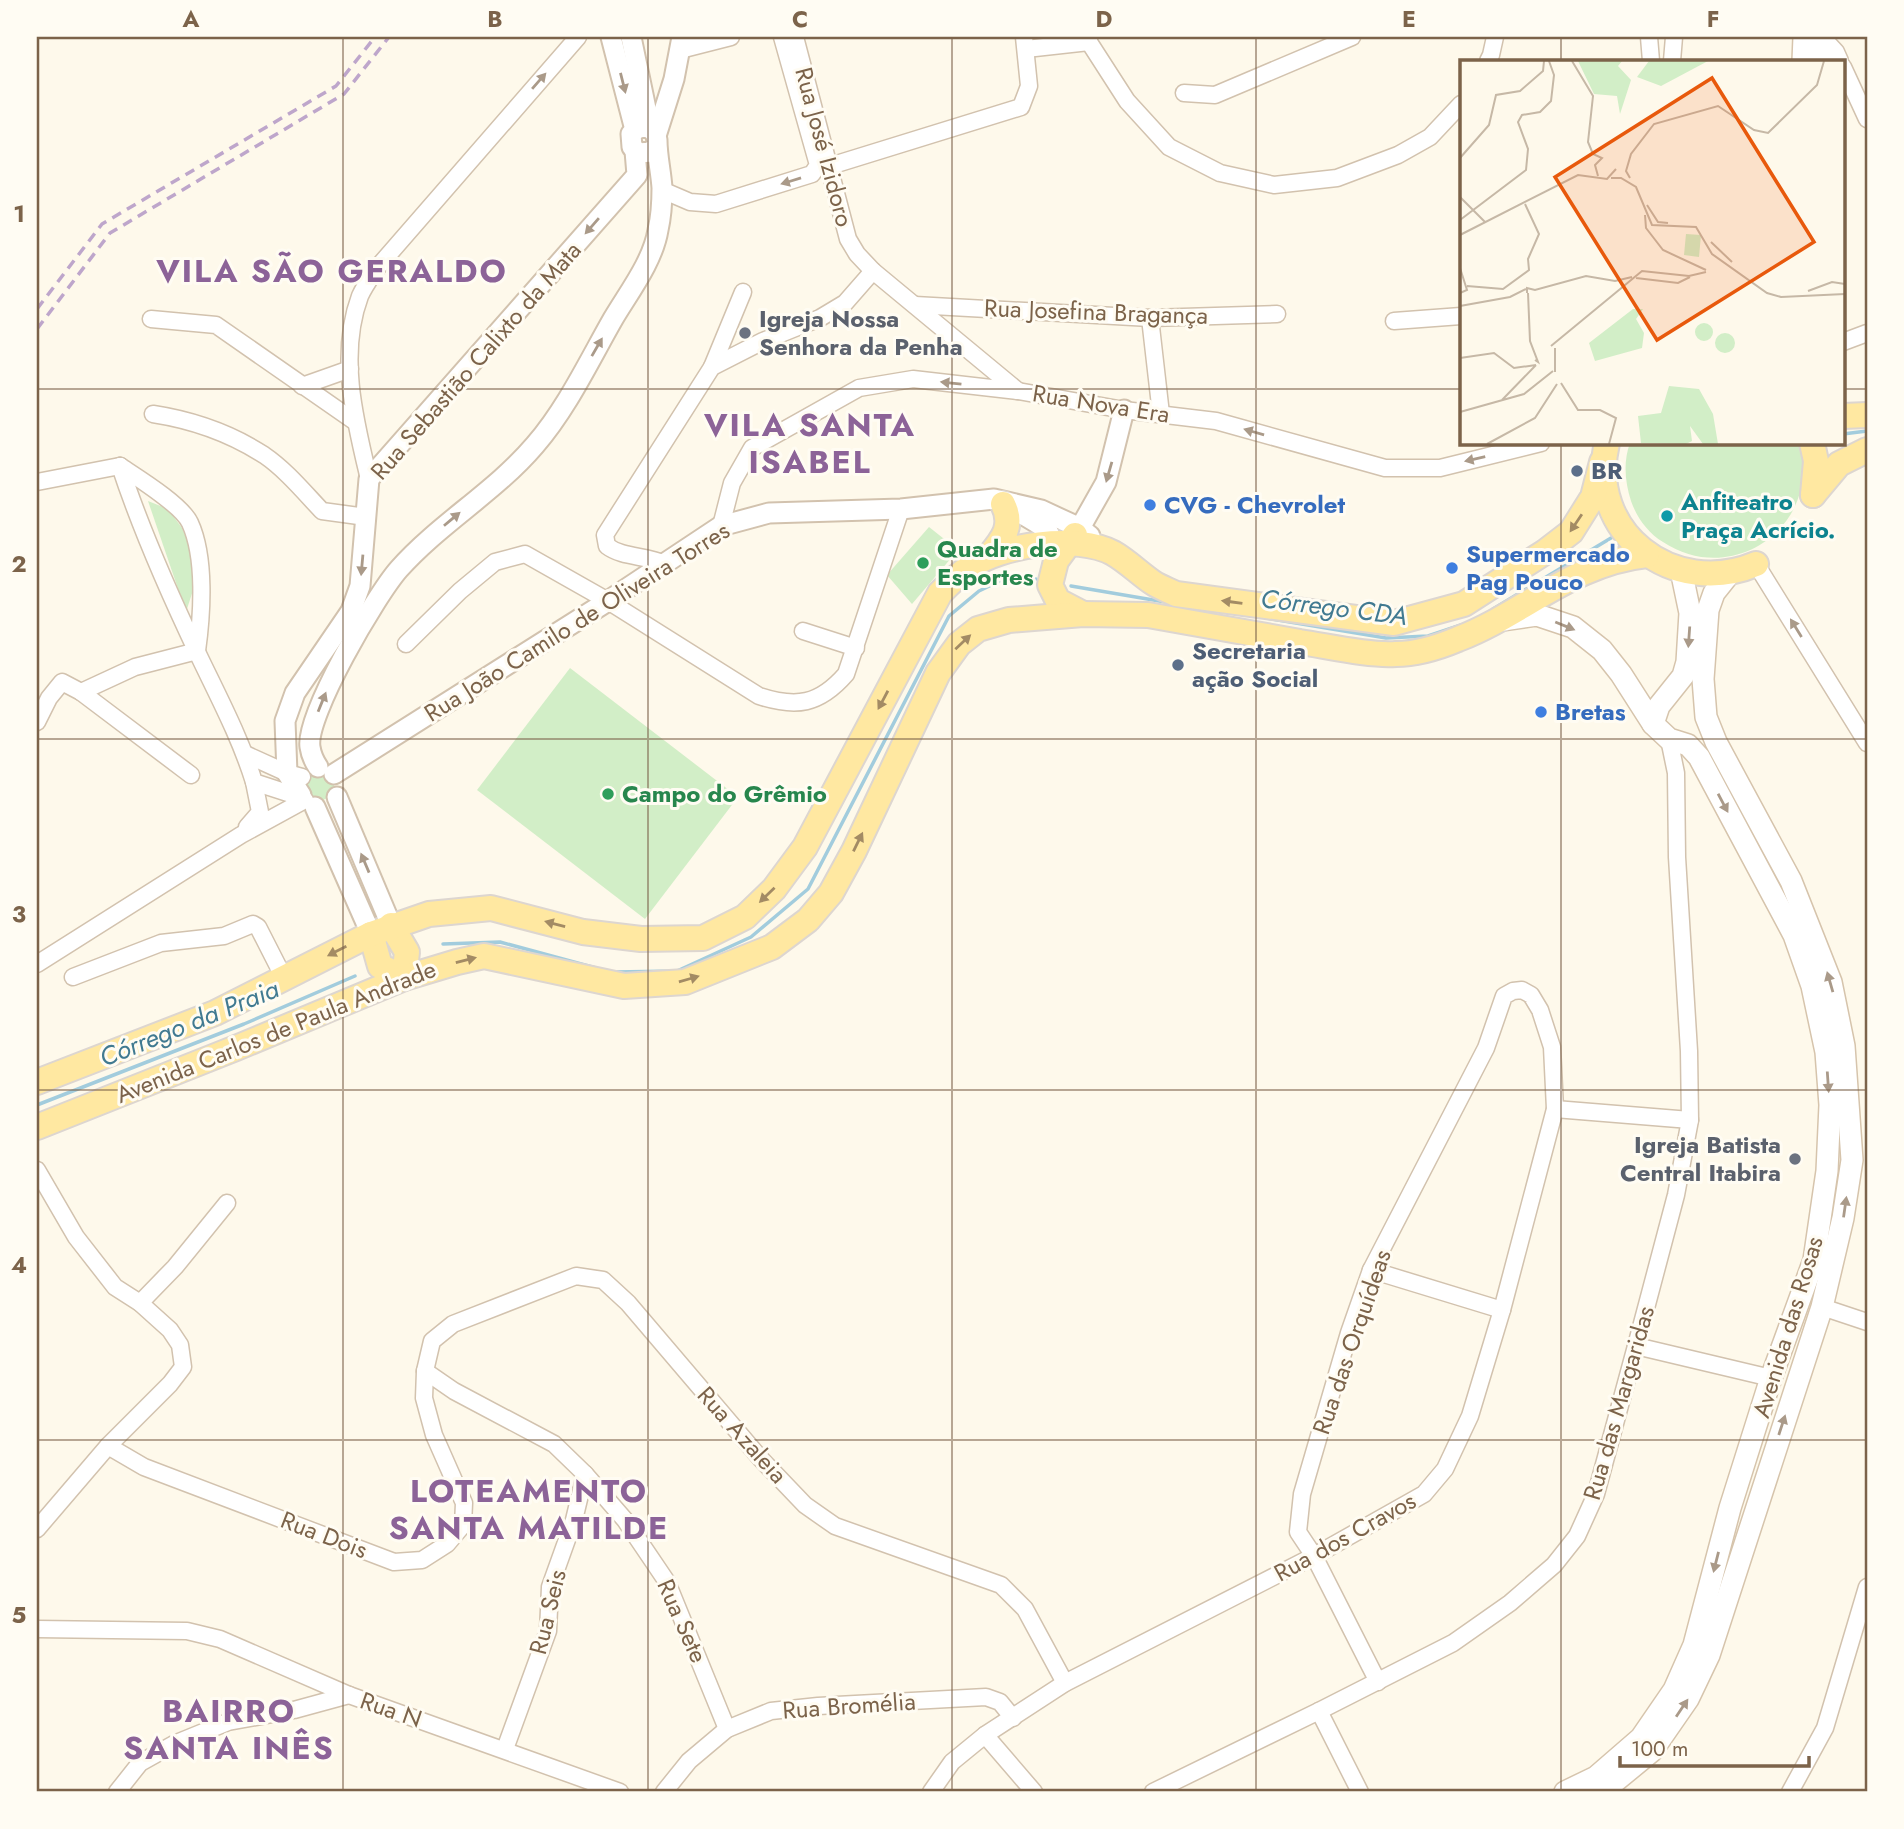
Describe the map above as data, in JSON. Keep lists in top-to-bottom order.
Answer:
{
  "streets": {
    "main road": ["Avenida Carlos de Paula Andrade", "Avenida das Rosas"],
    "street": [
      "Rua José Izidoro",
      "Rua Josefina Bragança",
      "Rua Sebastião Calixto da Mata",
      "Rua Nova Era",
      "Rua João Camilo de Oliveira Torres",
      "Rua das Orquídeas",
      "Rua das Margaridas",
      "Rua Azaleia",
      "Rua Dois",
      "Rua dos Cravos",
      "Rua Seis",
      "Rua Sete",
      "Rua Bromélia",
      "Rua N"
    ]
  },
  "crossings": [
    ["Rua José Izidoro", "Rua Josefina Bragança"],
    ["Rua José Izidoro", "Rua Nova Era"],
    ["Rua Sebastião Calixto da Mata", "Rua João Camilo de Oliveira Torres"],
    ["Rua Nova Era", "Rua João Camilo de Oliveira Torres"],
    ["Rua João Camilo de Oliveira Torres", "Avenida Carlos de Paula Andrade"],
    ["Avenida Carlos de Paula Andrade", "Avenida das Rosas"],
    ["Avenida das Rosas", "Rua das Margaridas"],
    ["Rua das Orquídeas", "Rua das Margaridas"],
    ["Rua das Orquídeas", "Rua dos Cravos"],
    ["Rua Azaleia", "Rua Dois"],
    ["Rua Azaleia", "Rua dos Cravos"],
    ["Rua Azaleia", "Rua Sete"],
    ["Rua Dois", "Rua Sete"],
    ["Rua dos Cravos", "Rua Bromélia"],
    ["Rua Seis", "Rua Sete"],
    ["Rua Seis", "Rua N"],
    ["Rua Sete", "Rua Bromélia"]
  ],
  "one_way": ["Rua Nova Era"],
  "districts": [
    "VILA SÃO GERALDO",
    "VILA SANTA ISABEL",
    "LOTEAMENTO SANTA MATILDE",
    "BAIRRO SANTA INÊS"
  ],
  "water": ["Córrego CDA", "Córrego da Praia"],
  "places": [
    "Igreja Nossa Senhora da Penha",
    "BR",
    "CVG - Chevrolet",
    "Anfiteatro Praça Acrício.",
    "Quadra de Esportes",
    "Supermercado Pag Pouco",
    "Secretaria ação Social",
    "Bretas",
    "Campo do Grêmio",
    "Igreja Batista Central Itabira"
  ],
  "scale_bar": "100 m",
  "grid": {
    "columns": [
      "A",
      "B",
      "C",
      "D",
      "E",
      "F"
    ],
    "rows": [
      "1",
      "2",
      "3",
      "4",
      "5"
    ]
  }
}
